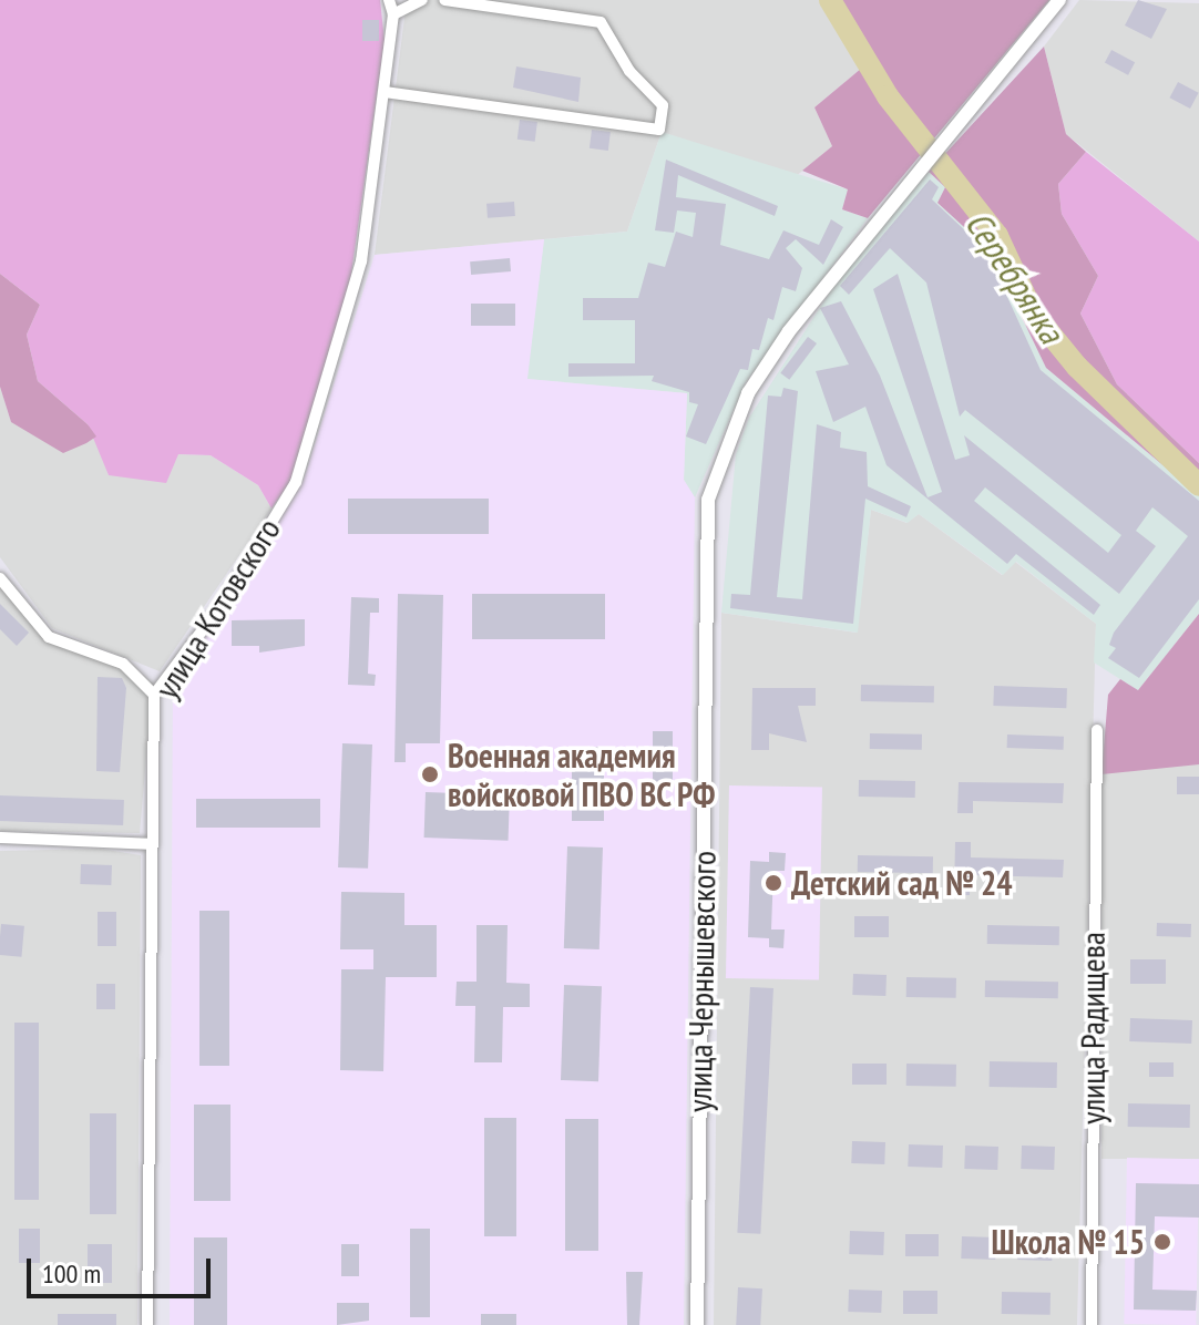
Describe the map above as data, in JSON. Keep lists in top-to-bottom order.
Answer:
{
  "streets": {
    "street": ["улица Котовского", "улица Чернышевского", "улица Радищева"]
  },
  "water": ["Серебрянка"],
  "places": ["Военная академия войсковой ПВО ВС РФ", "Детский сад № 24", "Школа № 15"],
  "scale_bar": "100 m"
}
